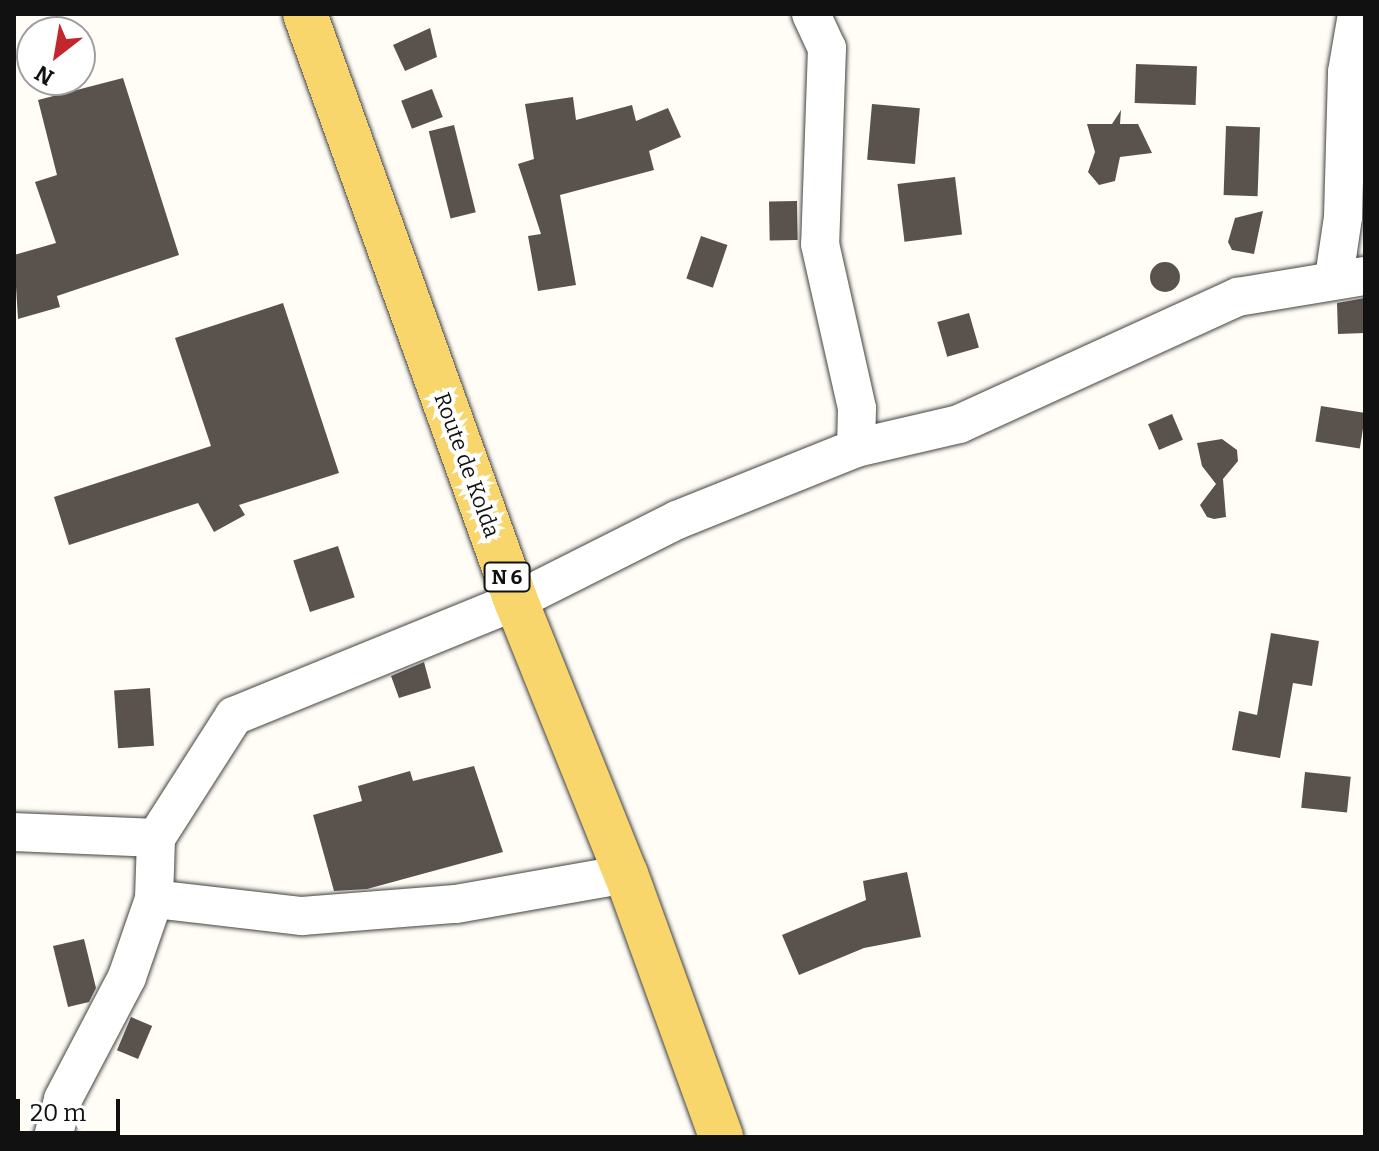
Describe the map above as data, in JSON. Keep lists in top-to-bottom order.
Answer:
{
  "streets": {
    "main road": ["Route de Kolda", "N 6"]
  },
  "scale_bar": "20 m",
  "north": "bottom left"
}
